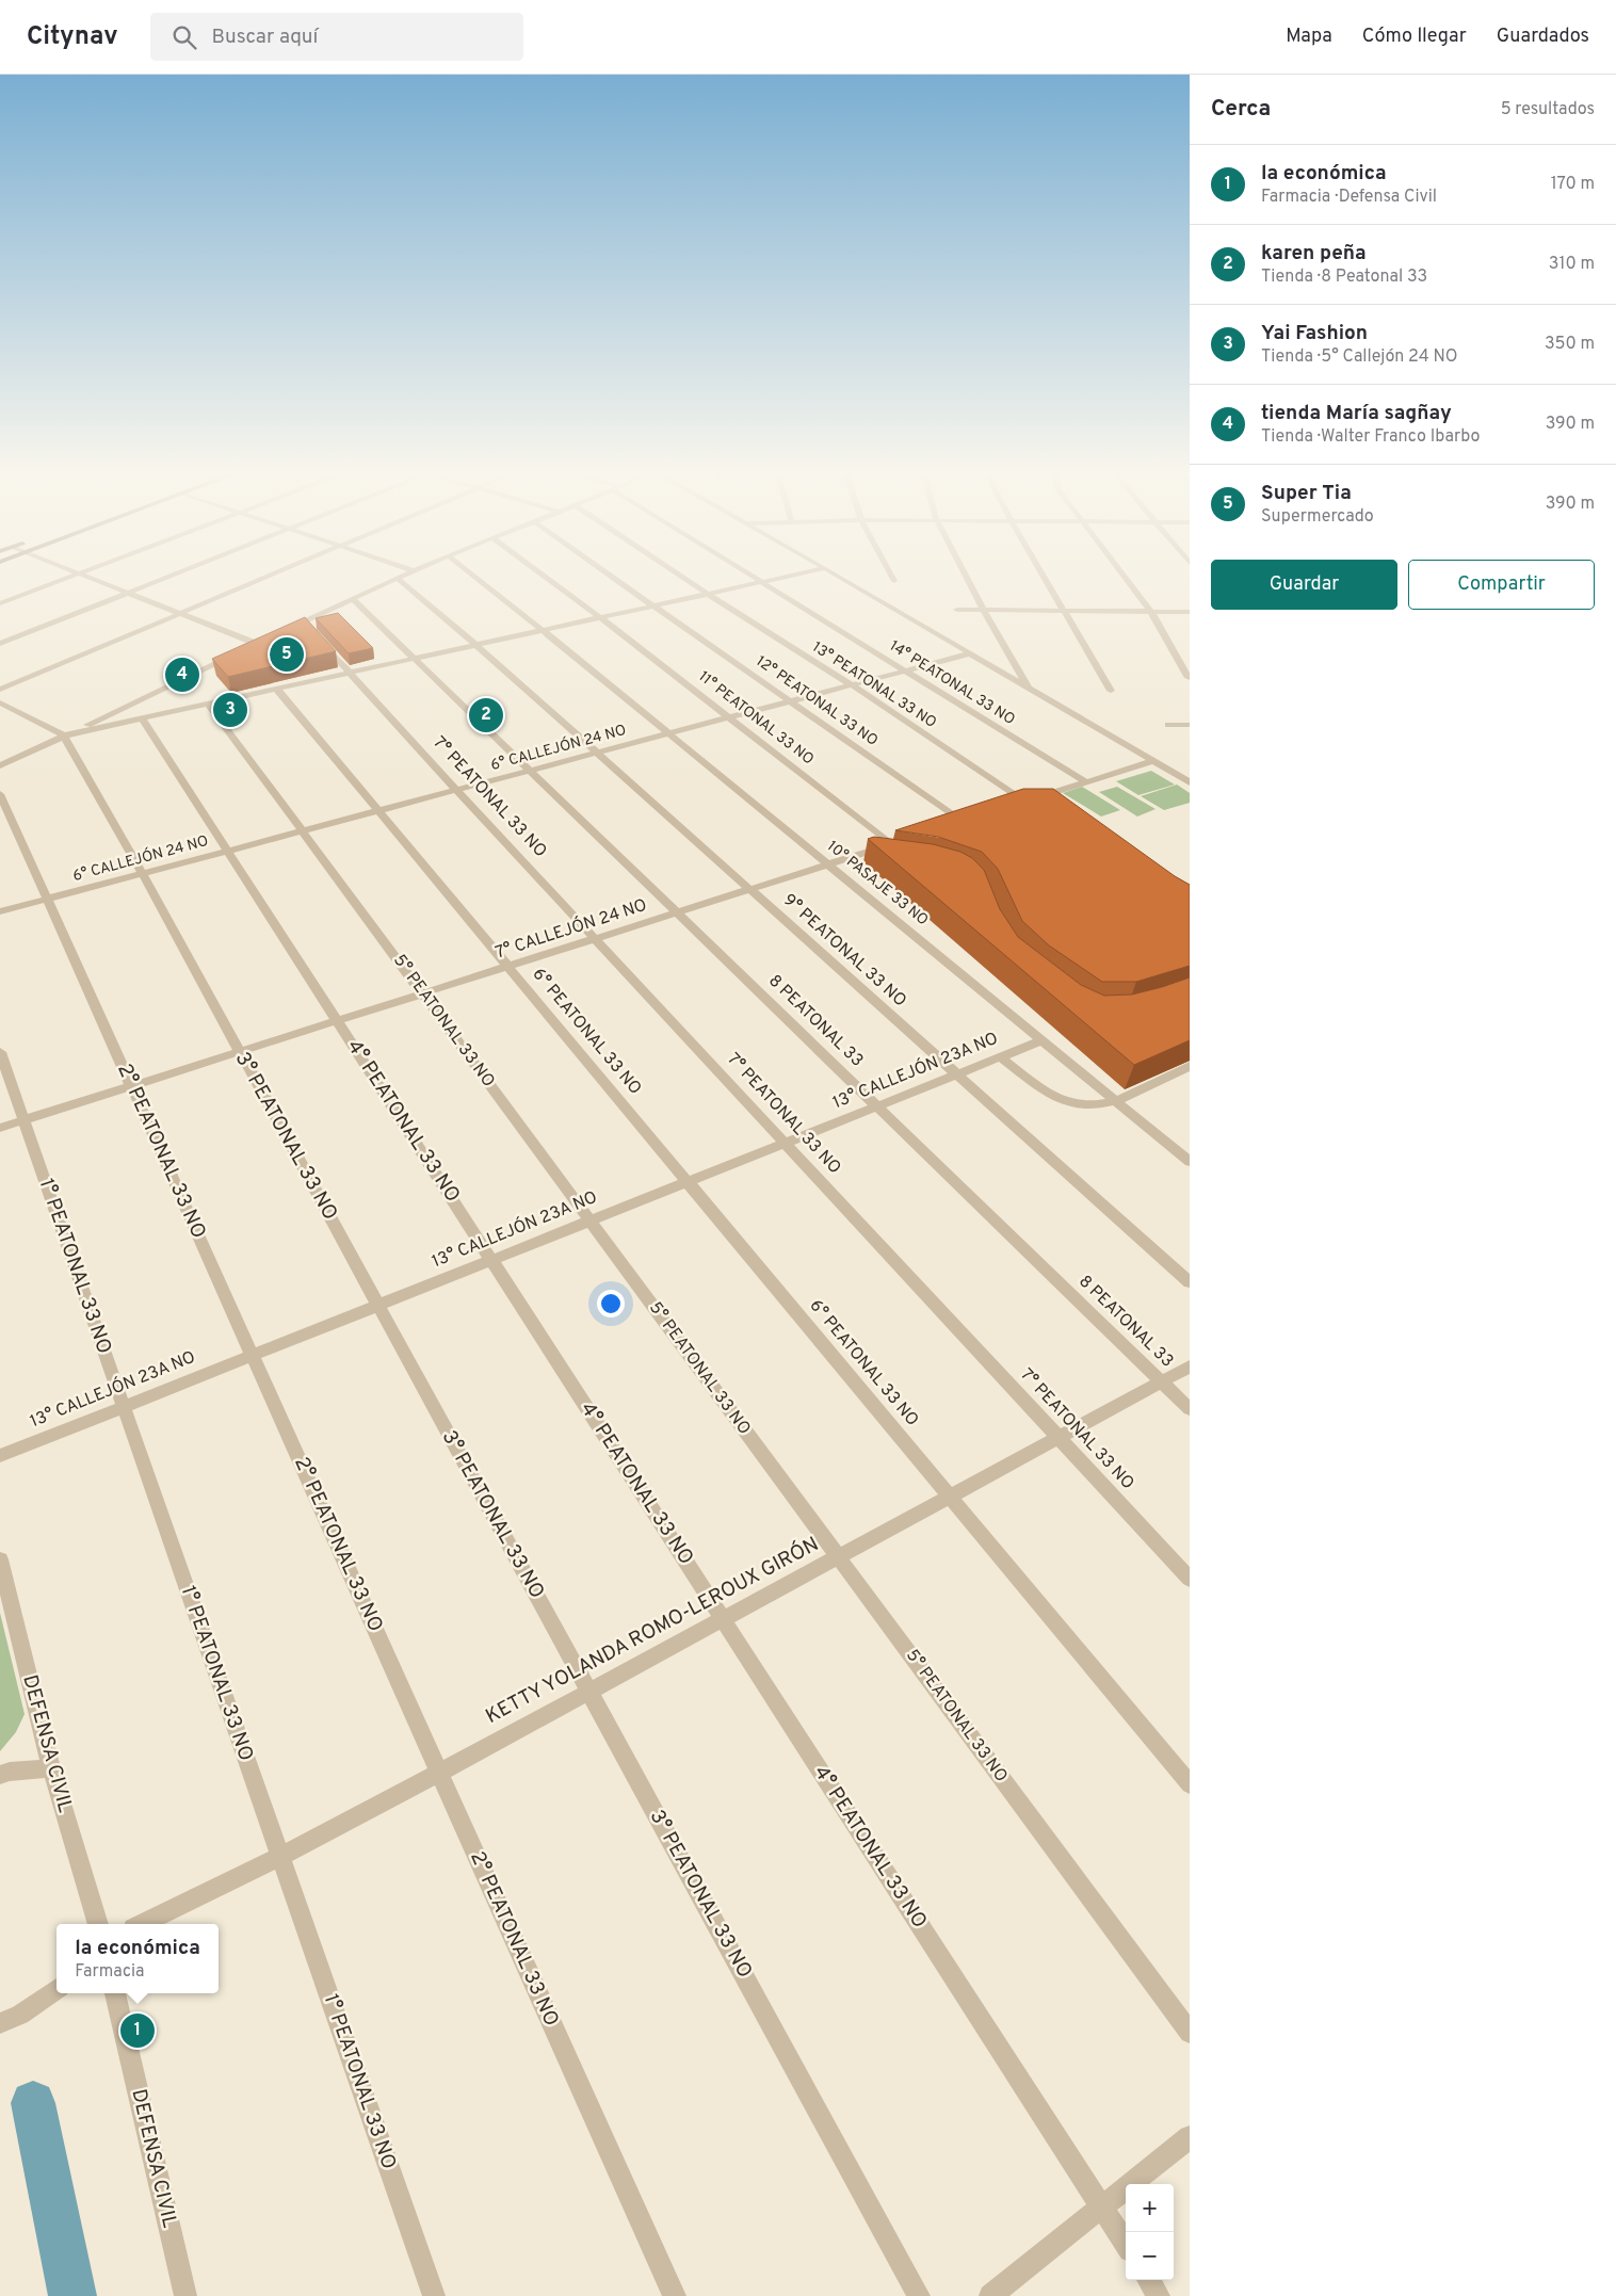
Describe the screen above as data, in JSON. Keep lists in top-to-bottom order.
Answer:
{
  "streets": {
    "street": [
      "14° PEATONAL 33 NO",
      "13° PEATONAL 33 NO",
      "12° PEATONAL 33 NO",
      "11° PEATONAL 33 NO",
      "6° CALLEJÓN 24 NO",
      "7° PEATONAL 33 NO",
      "10° PASAJE 33 NO",
      "7° CALLEJÓN 24 NO",
      "9° PEATONAL 33 NO",
      "5° PEATONAL 33 NO",
      "8 PEATONAL 33",
      "6° PEATONAL 33 NO",
      "13° CALLEJÓN 23A NO",
      "4° PEATONAL 33 NO",
      "3° PEATONAL 33 NO",
      "2° PEATONAL 33 NO",
      "1° PEATONAL 33 NO",
      "KETTY YOLANDA ROMO-LEROUX GIRÓN",
      "DEFENSA CIVIL"
    ]
  },
  "crossings": [
    ["14° PEATONAL 33 NO", "6° CALLEJÓN 24 NO"],
    ["13° PEATONAL 33 NO", "6° CALLEJÓN 24 NO"],
    ["12° PEATONAL 33 NO", "6° CALLEJÓN 24 NO"],
    ["11° PEATONAL 33 NO", "6° CALLEJÓN 24 NO"],
    ["11° PEATONAL 33 NO", "7° CALLEJÓN 24 NO"],
    ["6° CALLEJÓN 24 NO", "7° PEATONAL 33 NO"],
    ["6° CALLEJÓN 24 NO", "10° PASAJE 33 NO"],
    ["6° CALLEJÓN 24 NO", "9° PEATONAL 33 NO"],
    ["6° CALLEJÓN 24 NO", "5° PEATONAL 33 NO"],
    ["6° CALLEJÓN 24 NO", "8 PEATONAL 33"],
    ["6° CALLEJÓN 24 NO", "6° PEATONAL 33 NO"],
    ["6° CALLEJÓN 24 NO", "4° PEATONAL 33 NO"],
    ["6° CALLEJÓN 24 NO", "3° PEATONAL 33 NO"],
    ["6° CALLEJÓN 24 NO", "2° PEATONAL 33 NO"],
    ["7° PEATONAL 33 NO", "7° CALLEJÓN 24 NO"],
    ["7° PEATONAL 33 NO", "13° CALLEJÓN 23A NO"],
    ["7° PEATONAL 33 NO", "KETTY YOLANDA ROMO-LEROUX GIRÓN"],
    ["10° PASAJE 33 NO", "7° CALLEJÓN 24 NO"],
    ["10° PASAJE 33 NO", "13° CALLEJÓN 23A NO"],
    ["7° CALLEJÓN 24 NO", "9° PEATONAL 33 NO"],
    ["7° CALLEJÓN 24 NO", "5° PEATONAL 33 NO"],
    ["7° CALLEJÓN 24 NO", "8 PEATONAL 33"],
    ["7° CALLEJÓN 24 NO", "6° PEATONAL 33 NO"],
    ["7° CALLEJÓN 24 NO", "4° PEATONAL 33 NO"],
    ["7° CALLEJÓN 24 NO", "3° PEATONAL 33 NO"],
    ["7° CALLEJÓN 24 NO", "2° PEATONAL 33 NO"],
    ["7° CALLEJÓN 24 NO", "1° PEATONAL 33 NO"],
    ["9° PEATONAL 33 NO", "13° CALLEJÓN 23A NO"],
    ["5° PEATONAL 33 NO", "13° CALLEJÓN 23A NO"],
    ["5° PEATONAL 33 NO", "KETTY YOLANDA ROMO-LEROUX GIRÓN"],
    ["8 PEATONAL 33", "13° CALLEJÓN 23A NO"],
    ["8 PEATONAL 33", "KETTY YOLANDA ROMO-LEROUX GIRÓN"],
    ["6° PEATONAL 33 NO", "13° CALLEJÓN 23A NO"],
    ["6° PEATONAL 33 NO", "KETTY YOLANDA ROMO-LEROUX GIRÓN"],
    ["13° CALLEJÓN 23A NO", "4° PEATONAL 33 NO"],
    ["13° CALLEJÓN 23A NO", "3° PEATONAL 33 NO"],
    ["13° CALLEJÓN 23A NO", "2° PEATONAL 33 NO"],
    ["13° CALLEJÓN 23A NO", "1° PEATONAL 33 NO"],
    ["4° PEATONAL 33 NO", "KETTY YOLANDA ROMO-LEROUX GIRÓN"],
    ["3° PEATONAL 33 NO", "KETTY YOLANDA ROMO-LEROUX GIRÓN"],
    ["2° PEATONAL 33 NO", "KETTY YOLANDA ROMO-LEROUX GIRÓN"],
    ["1° PEATONAL 33 NO", "KETTY YOLANDA ROMO-LEROUX GIRÓN"]
  ],
  "page": {
    "header": "Citynav",
    "search": "Buscar aquí",
    "nav": ["Mapa", "Cómo llegar", "Guardados"],
    "heading": ["Cerca", "5 resultados"],
    "list": [
      {
        "mark": "1",
        "name": "la económica",
        "note": "Farmacia · Defensa Civil",
        "value": "170 m"
      },
      {
        "mark": "2",
        "name": "karen peña",
        "note": "Tienda · 8 Peatonal 33",
        "value": "310 m"
      },
      {
        "mark": "3",
        "name": "Yai Fashion",
        "note": "Tienda · 5° Callejón 24 NO",
        "value": "350 m"
      },
      {
        "mark": "4",
        "name": "tienda María sagñay",
        "note": "Tienda · Walter Franco Ibarbo",
        "value": "390 m"
      },
      {
        "mark": "5",
        "name": "Super Tia",
        "note": "Supermercado",
        "value": "390 m"
      }
    ],
    "buttons": ["Guardar", "Compartir"],
    "pins": [
      "5",
      "4",
      "3",
      "2",
      "1"
    ],
    "popup": ["la económica", "Farmacia"],
    "map_buttons": ["+", "−"]
  }
}
